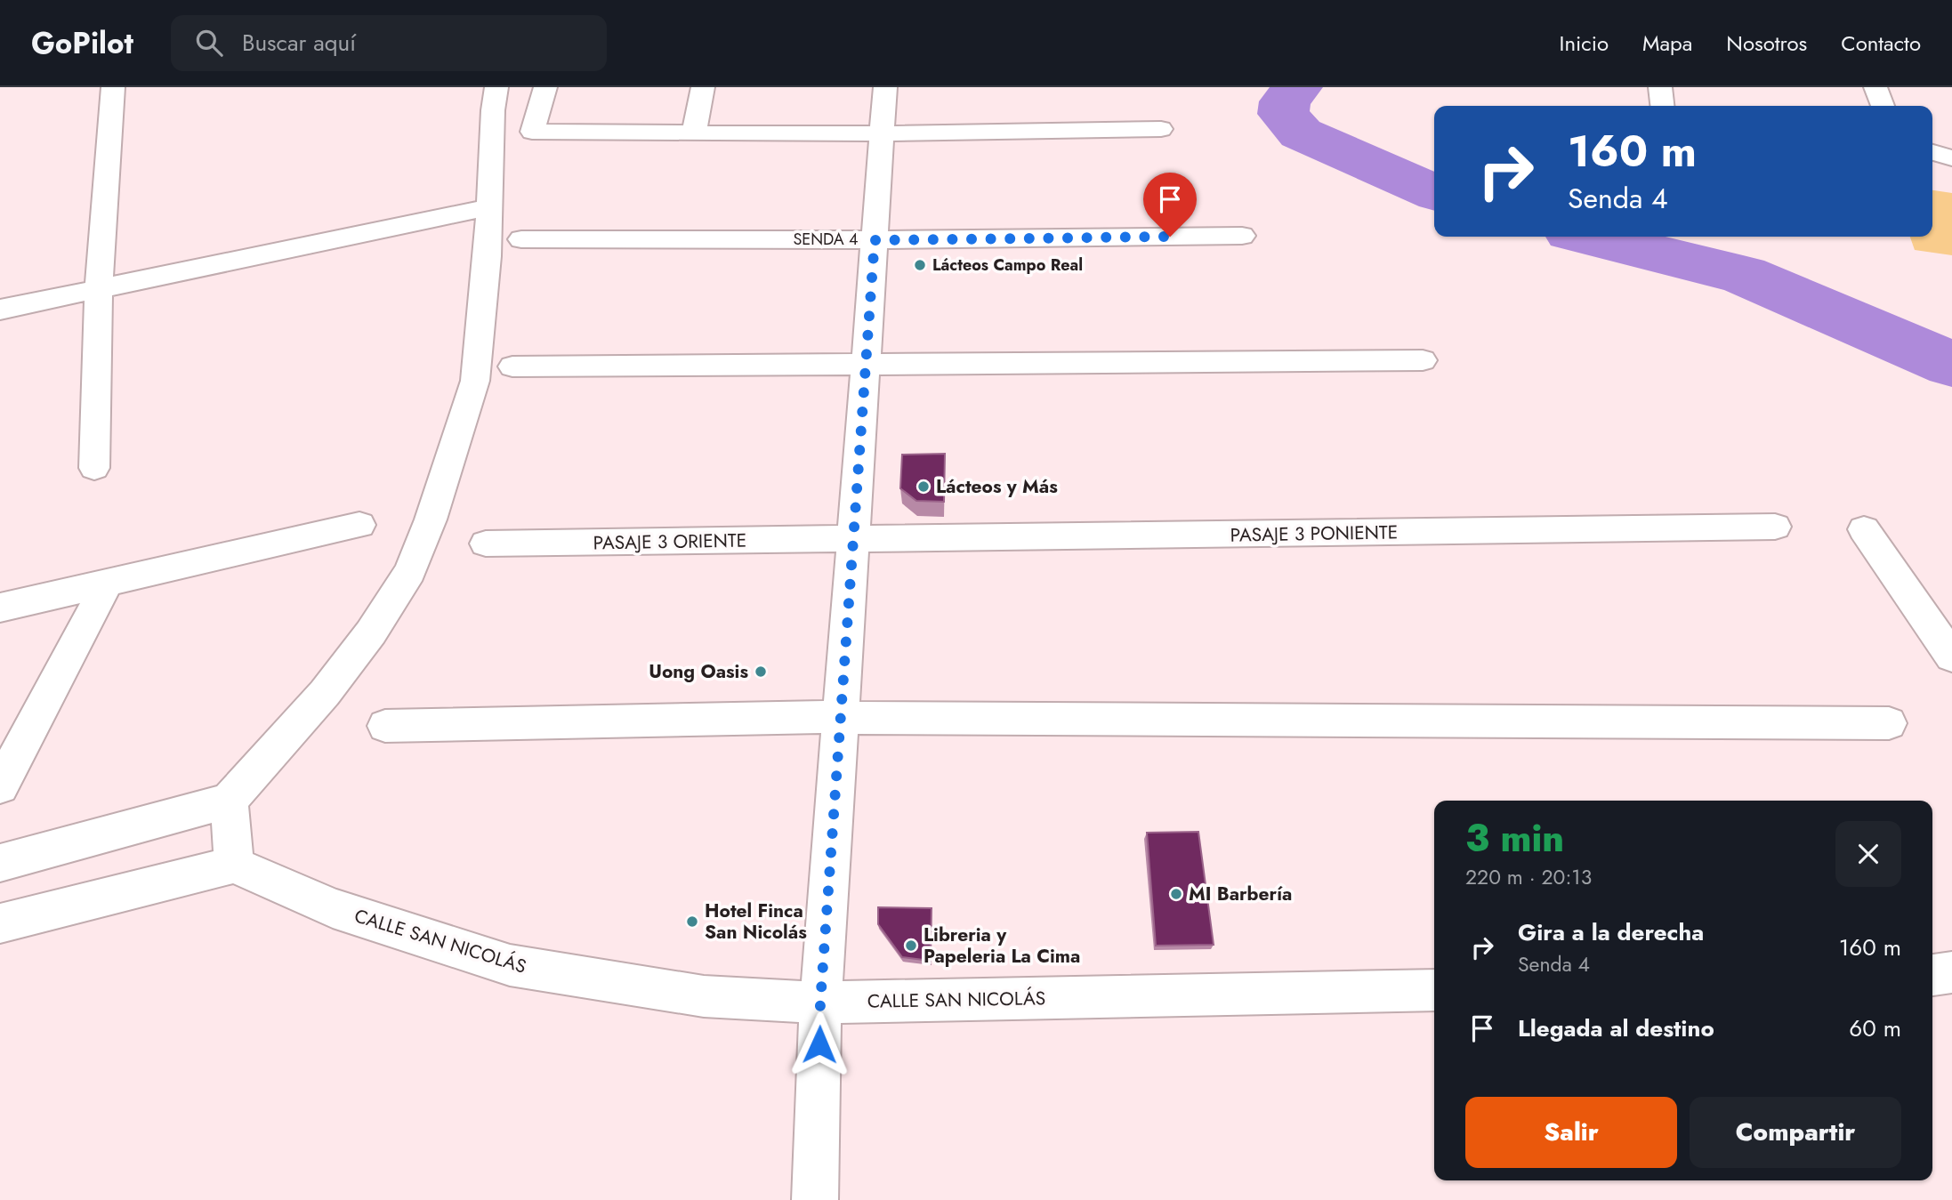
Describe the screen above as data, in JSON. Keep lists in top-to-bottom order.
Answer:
{
  "streets": {
    "street": [
      "SENDA 4",
      "PASAJE 3 PONIENTE",
      "PASAJE 3 ORIENTE",
      "CALLE SAN NICOLÁS"
    ]
  },
  "crossings": [
    ["PASAJE 3 PONIENTE", "PASAJE 3 ORIENTE"]
  ],
  "places": [
    "Lácteos Campo Real",
    "Lácteos y Más",
    "Uong Oasis",
    "MI Barbería",
    "Hotel Finca San Nicolás",
    "Libreria y Papeleria La Cima"
  ],
  "page": {
    "header": "GoPilot",
    "search": "Buscar aquí",
    "nav": [
      "Inicio",
      "Mapa",
      "Nosotros",
      "Contacto"
    ],
    "turn": ["160 m", "Senda 4"],
    "heading": ["3 min", "220 m · 20:13"],
    "list": [
      {
        "name": "Gira a la derecha",
        "note": "Senda 4",
        "value": "160 m"
      },
      {
        "name": "Llegada al destino",
        "value": "60 m"
      }
    ],
    "buttons": ["Salir", "Compartir"]
  }
}
